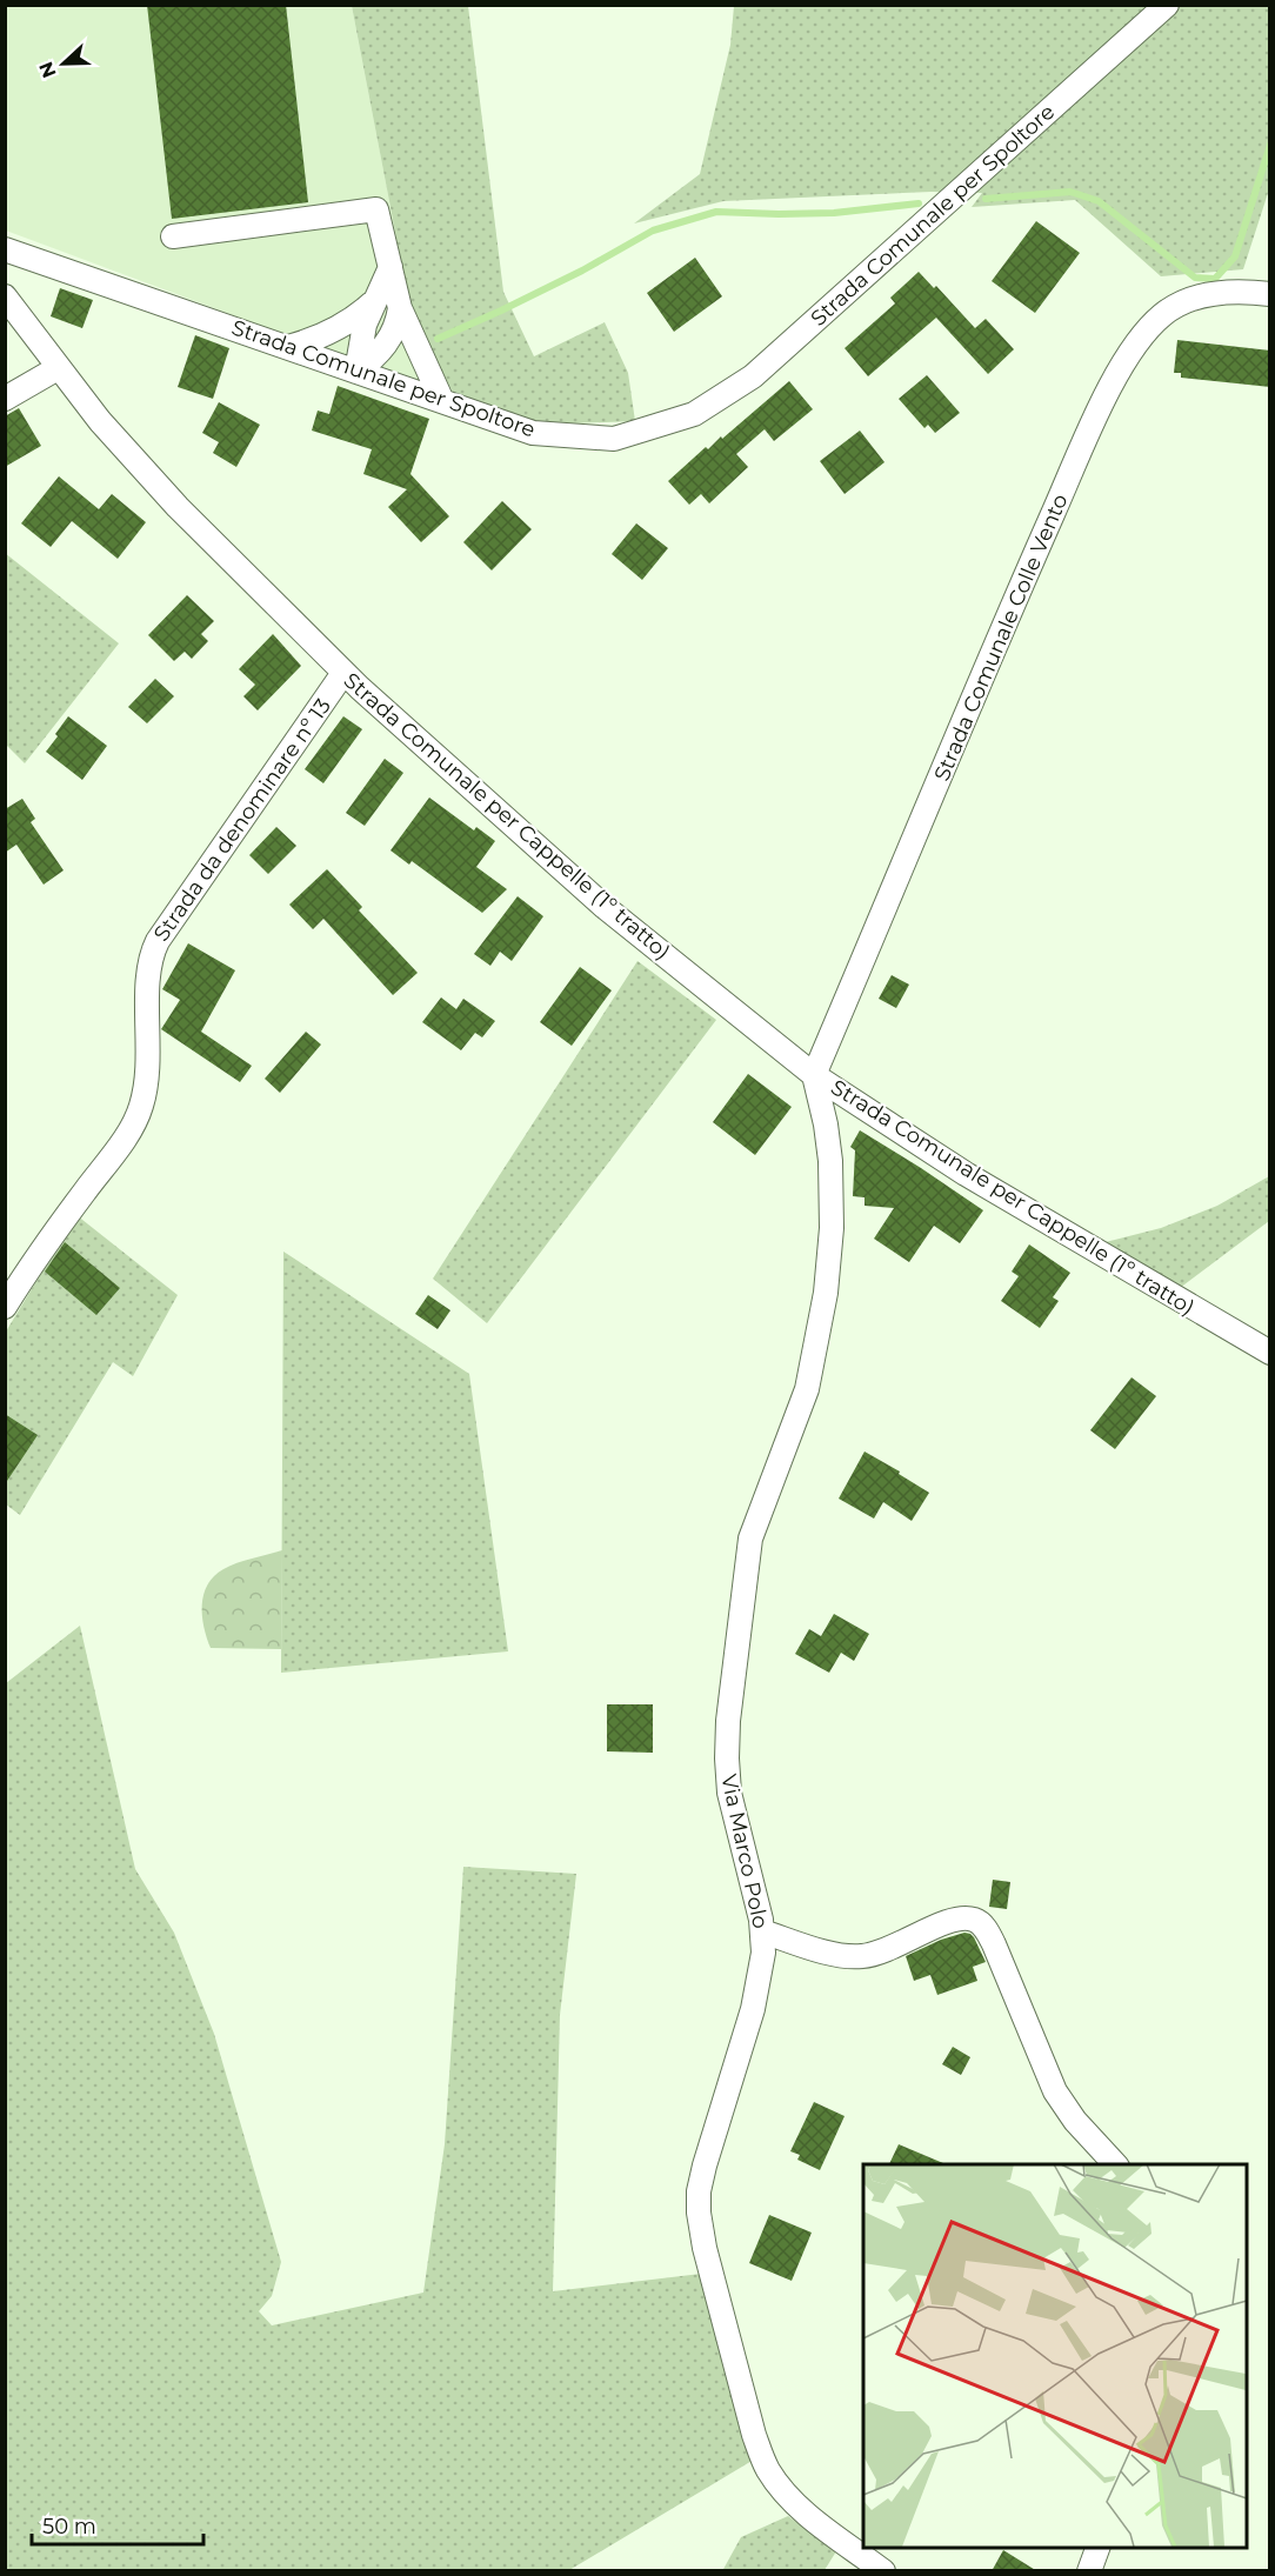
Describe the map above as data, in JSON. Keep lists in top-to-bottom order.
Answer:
{
  "streets": {
    "street": [
      "Strada Comunale per Spoltore",
      "Strada Comunale Colle Vento",
      "Strada Comunale per Cappelle (1º tratto)",
      "Strada da denominare nº 13",
      "Via Marco Polo"
    ]
  },
  "crossings": [
    ["Strada Comunale Colle Vento", "Strada Comunale per Cappelle (1º tratto)"],
    ["Strada Comunale Colle Vento", "Via Marco Polo"],
    ["Strada Comunale per Cappelle (1º tratto)", "Strada da denominare nº 13"],
    ["Strada Comunale per Cappelle (1º tratto)", "Via Marco Polo"]
  ],
  "scale_bar": "50 m",
  "north": "left"
}
